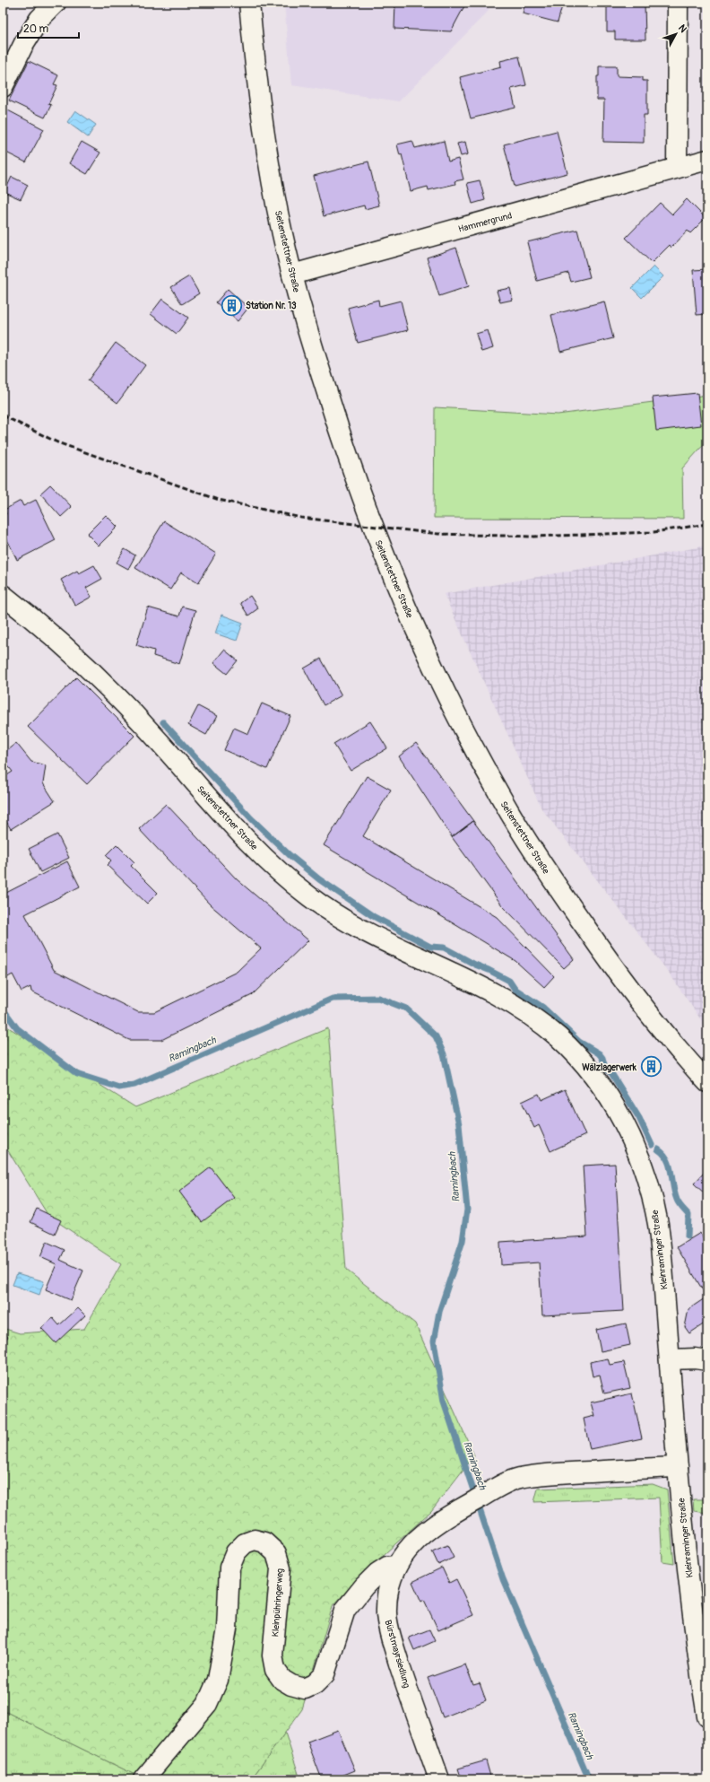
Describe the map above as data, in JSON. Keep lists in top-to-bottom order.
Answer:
{
  "streets": {
    "main road": [
      "Hammergrund",
      "Seitenstettner Straße",
      "Kleinraminger Straße",
      "Kleinpühringerweg",
      "Bürstmayrsiedlung"
    ]
  },
  "crossings": [
    ["Hammergrund", "Seitenstettner Straße"],
    ["Seitenstettner Straße", "Kleinraminger Straße"],
    ["Kleinraminger Straße", "Bürstmayrsiedlung"],
    ["Kleinpühringerweg", "Bürstmayrsiedlung"]
  ],
  "water": ["Ramingbach"],
  "places": {
    "building": ["Station Nr. 13", "Wälzlagerwerk"]
  },
  "scale_bar": "20 m",
  "north": "top right"
}
